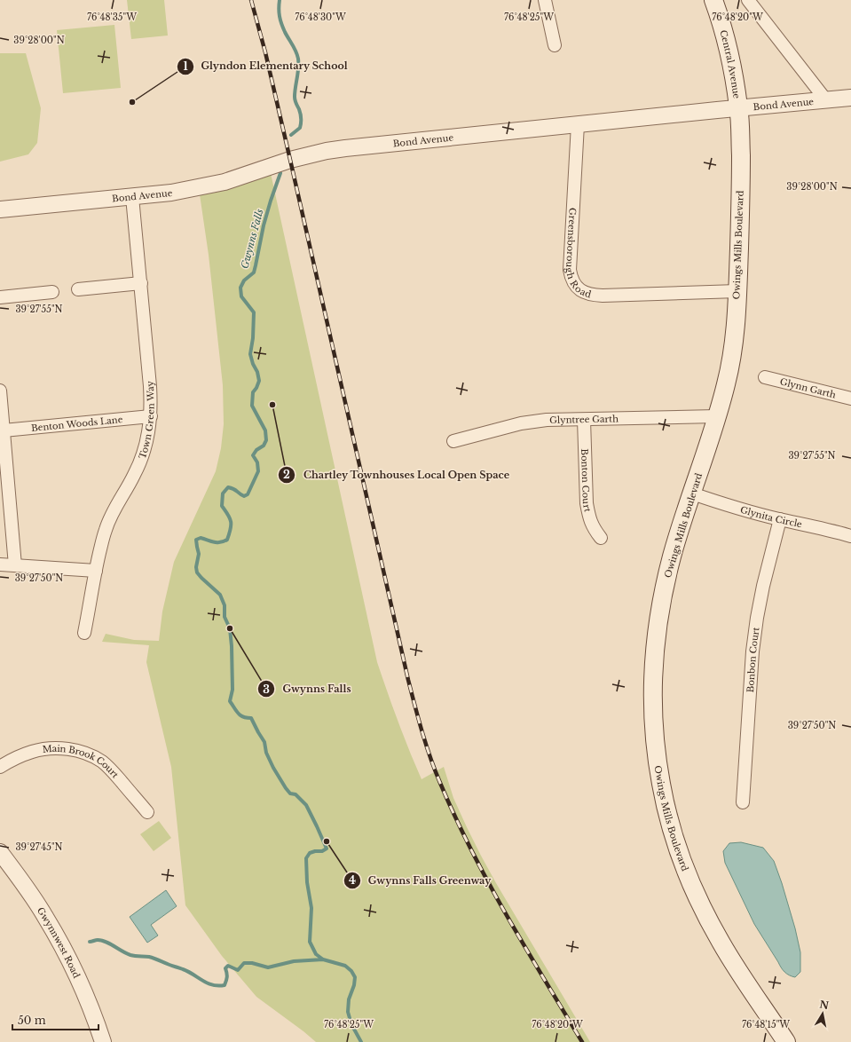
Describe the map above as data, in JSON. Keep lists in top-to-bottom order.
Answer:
{
  "streets": {
    "main road": ["Central Avenue", "Owings Mills Boulevard"],
    "street": [
      "Bond Avenue",
      "Greensborough Road",
      "Glynn Garth",
      "Glyntree Garth",
      "Town Green Way",
      "Benton Woods Lane",
      "Bonton Court",
      "Glynita Circle",
      "Bonbon Court",
      "Main Brook Court",
      "Gwynnwest Road"
    ]
  },
  "crossings": [
    ["Central Avenue", "Bond Avenue"],
    ["Central Avenue", "Owings Mills Boulevard"],
    ["Bond Avenue", "Owings Mills Boulevard"],
    ["Bond Avenue", "Greensborough Road"],
    ["Bond Avenue", "Town Green Way"],
    ["Owings Mills Boulevard", "Greensborough Road"],
    ["Owings Mills Boulevard", "Glyntree Garth"],
    ["Owings Mills Boulevard", "Glynita Circle"],
    ["Glyntree Garth", "Bonton Court"],
    ["Town Green Way", "Benton Woods Lane"],
    ["Glynita Circle", "Bonbon Court"]
  ],
  "water": ["Gwynns Falls"],
  "places": [
    "Glyndon Elementary School",
    "Chartley Townhouses Local Open Space",
    "Gwynns Falls",
    "Gwynns Falls Greenway"
  ],
  "scale_bar": "50 m",
  "north": "top",
  "coordinates": [
    "76°48'35\"W",
    "76°48'30\"W",
    "76°48'25\"W",
    "76°48'20\"W",
    "39°28'00\"N",
    "39°27'55\"N",
    "39°27'50\"N",
    "39°27'45\"N",
    "76°48'15\"W"
  ]
}
